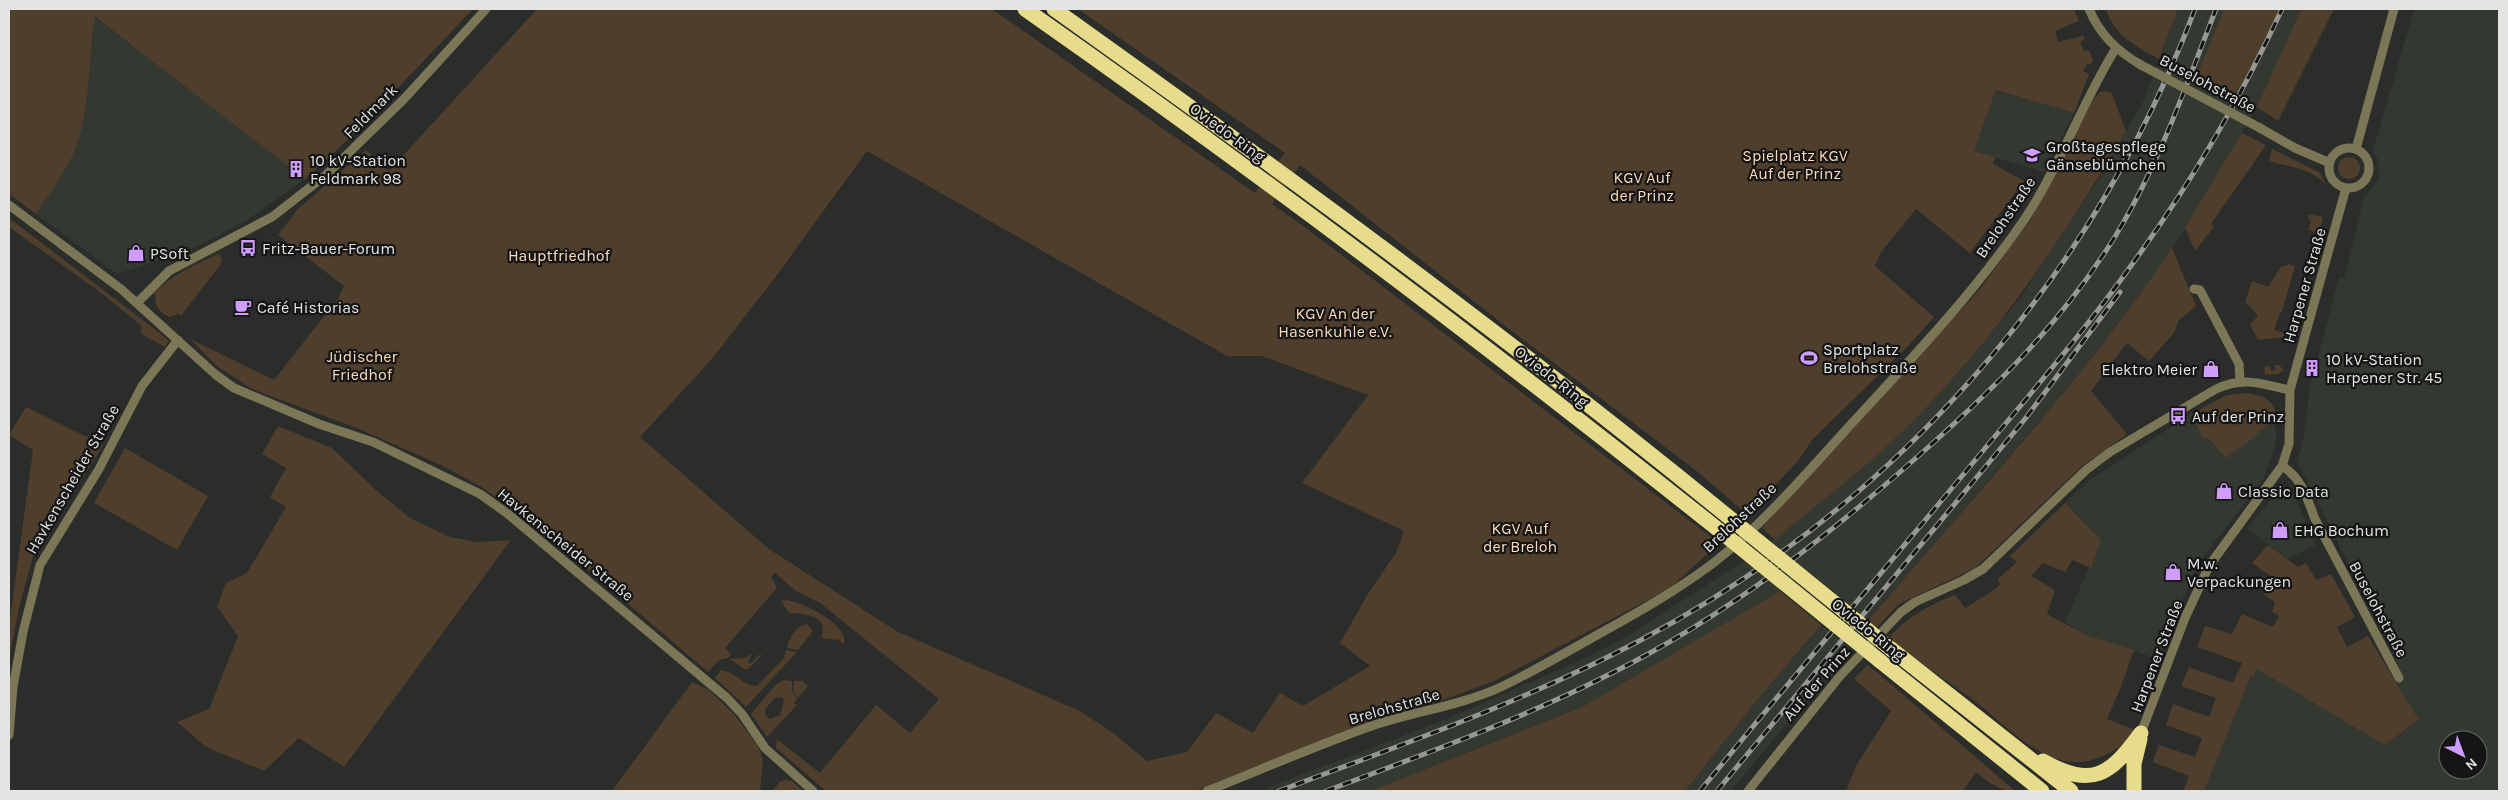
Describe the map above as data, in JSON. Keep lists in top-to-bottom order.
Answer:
{
  "streets": {
    "highway": ["Oviedo-Ring"],
    "street": [
      "Buselohstraße",
      "Feldmark",
      "Brelohstraße",
      "Harpener Straße",
      "Havkenscheider Straße",
      "Auf der Prinz"
    ]
  },
  "crossings": [
    ["Buselohstraße", "Brelohstraße"],
    ["Buselohstraße", "Harpener Straße"],
    ["Feldmark", "Havkenscheider Straße"]
  ],
  "parks": [
    "Spielplatz KGV Auf der Prinz",
    "KGV Auf der Prinz",
    "Hauptfriedhof",
    "KGV An der Hasenkuhle e.V.",
    "Jüdischer Friedhof",
    "KGV Auf der Breloh"
  ],
  "places": {
    "school or university": ["Großtagespflege Gänseblümchen"],
    "building": ["10 kV-Station Feldmark 98", "10 kV-Station Harpener Str. 45"],
    "bus stop": ["Fritz-Bauer-Forum", "Auf der Prinz"],
    "shop": [
      "PSoft",
      "Elektro Meier",
      "Classic Data",
      "EHG Bochum",
      "M.w. Verpackungen"
    ],
    "cafe": ["Café Historias"],
    "sports": ["Sportplatz Brelohstraße"]
  },
  "north": "bottom right"
}
